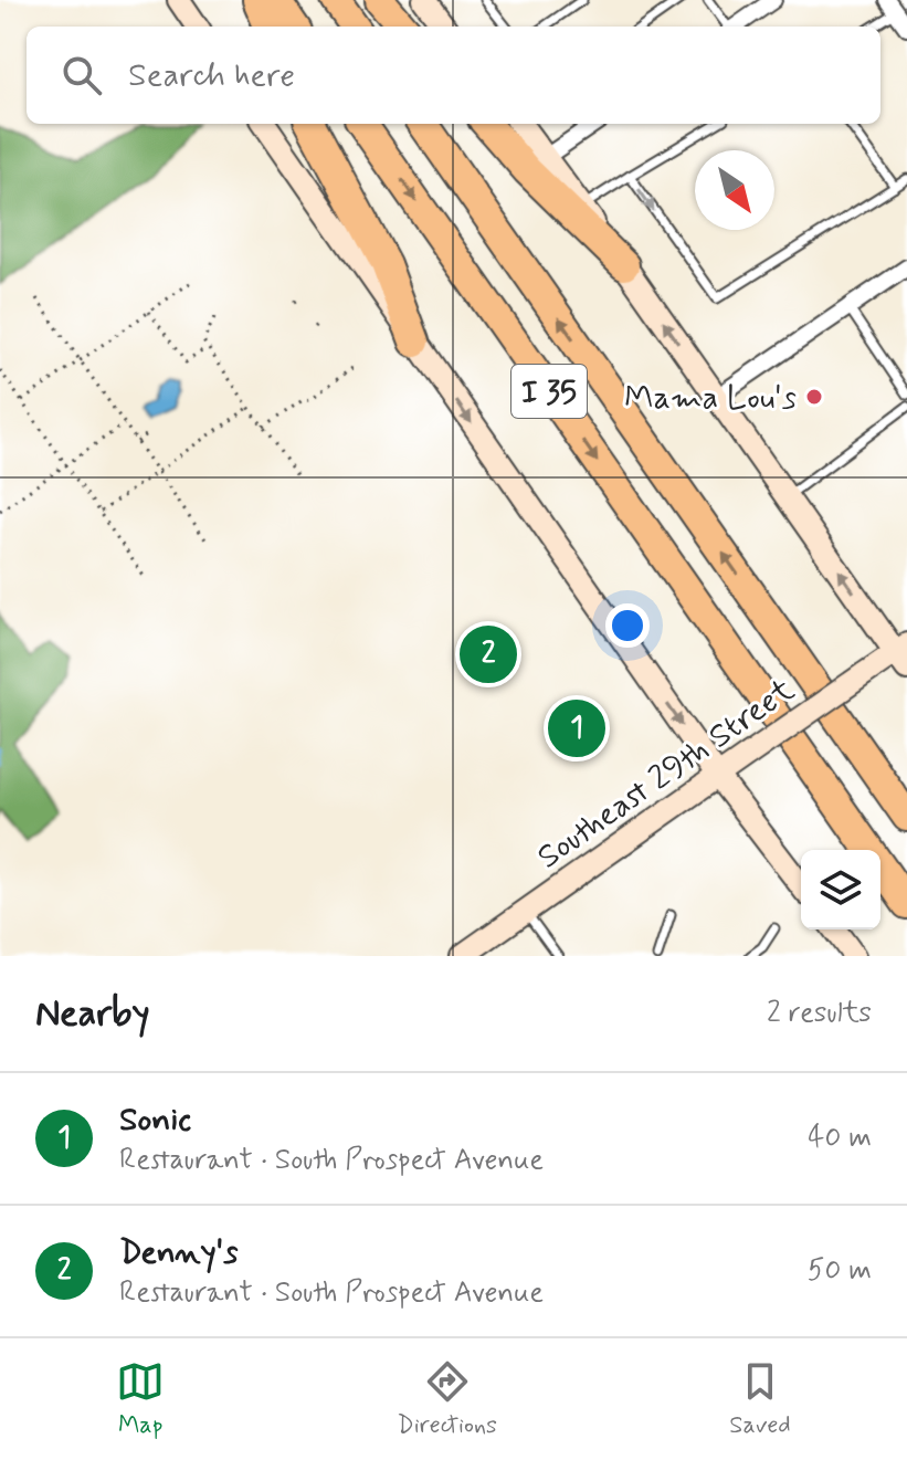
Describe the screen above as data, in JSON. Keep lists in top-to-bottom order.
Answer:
{
  "streets": {
    "highway": ["I 35"],
    "main road": ["Southeast 29th Street"]
  },
  "places": ["Mama Lou's"],
  "north": "bottom right",
  "page": {
    "search": "Search here",
    "pins": ["2", "1"],
    "heading": ["Nearby", "2 results"],
    "list": [
      {
        "mark": "1",
        "name": "Sonic",
        "note": "Restaurant · South Prospect Avenue",
        "value": "40 m"
      },
      {
        "mark": "2",
        "name": "Denny's",
        "note": "Restaurant · South Prospect Avenue",
        "value": "50 m"
      }
    ],
    "nav": ["Map", "Directions", "Saved"]
  }
}
